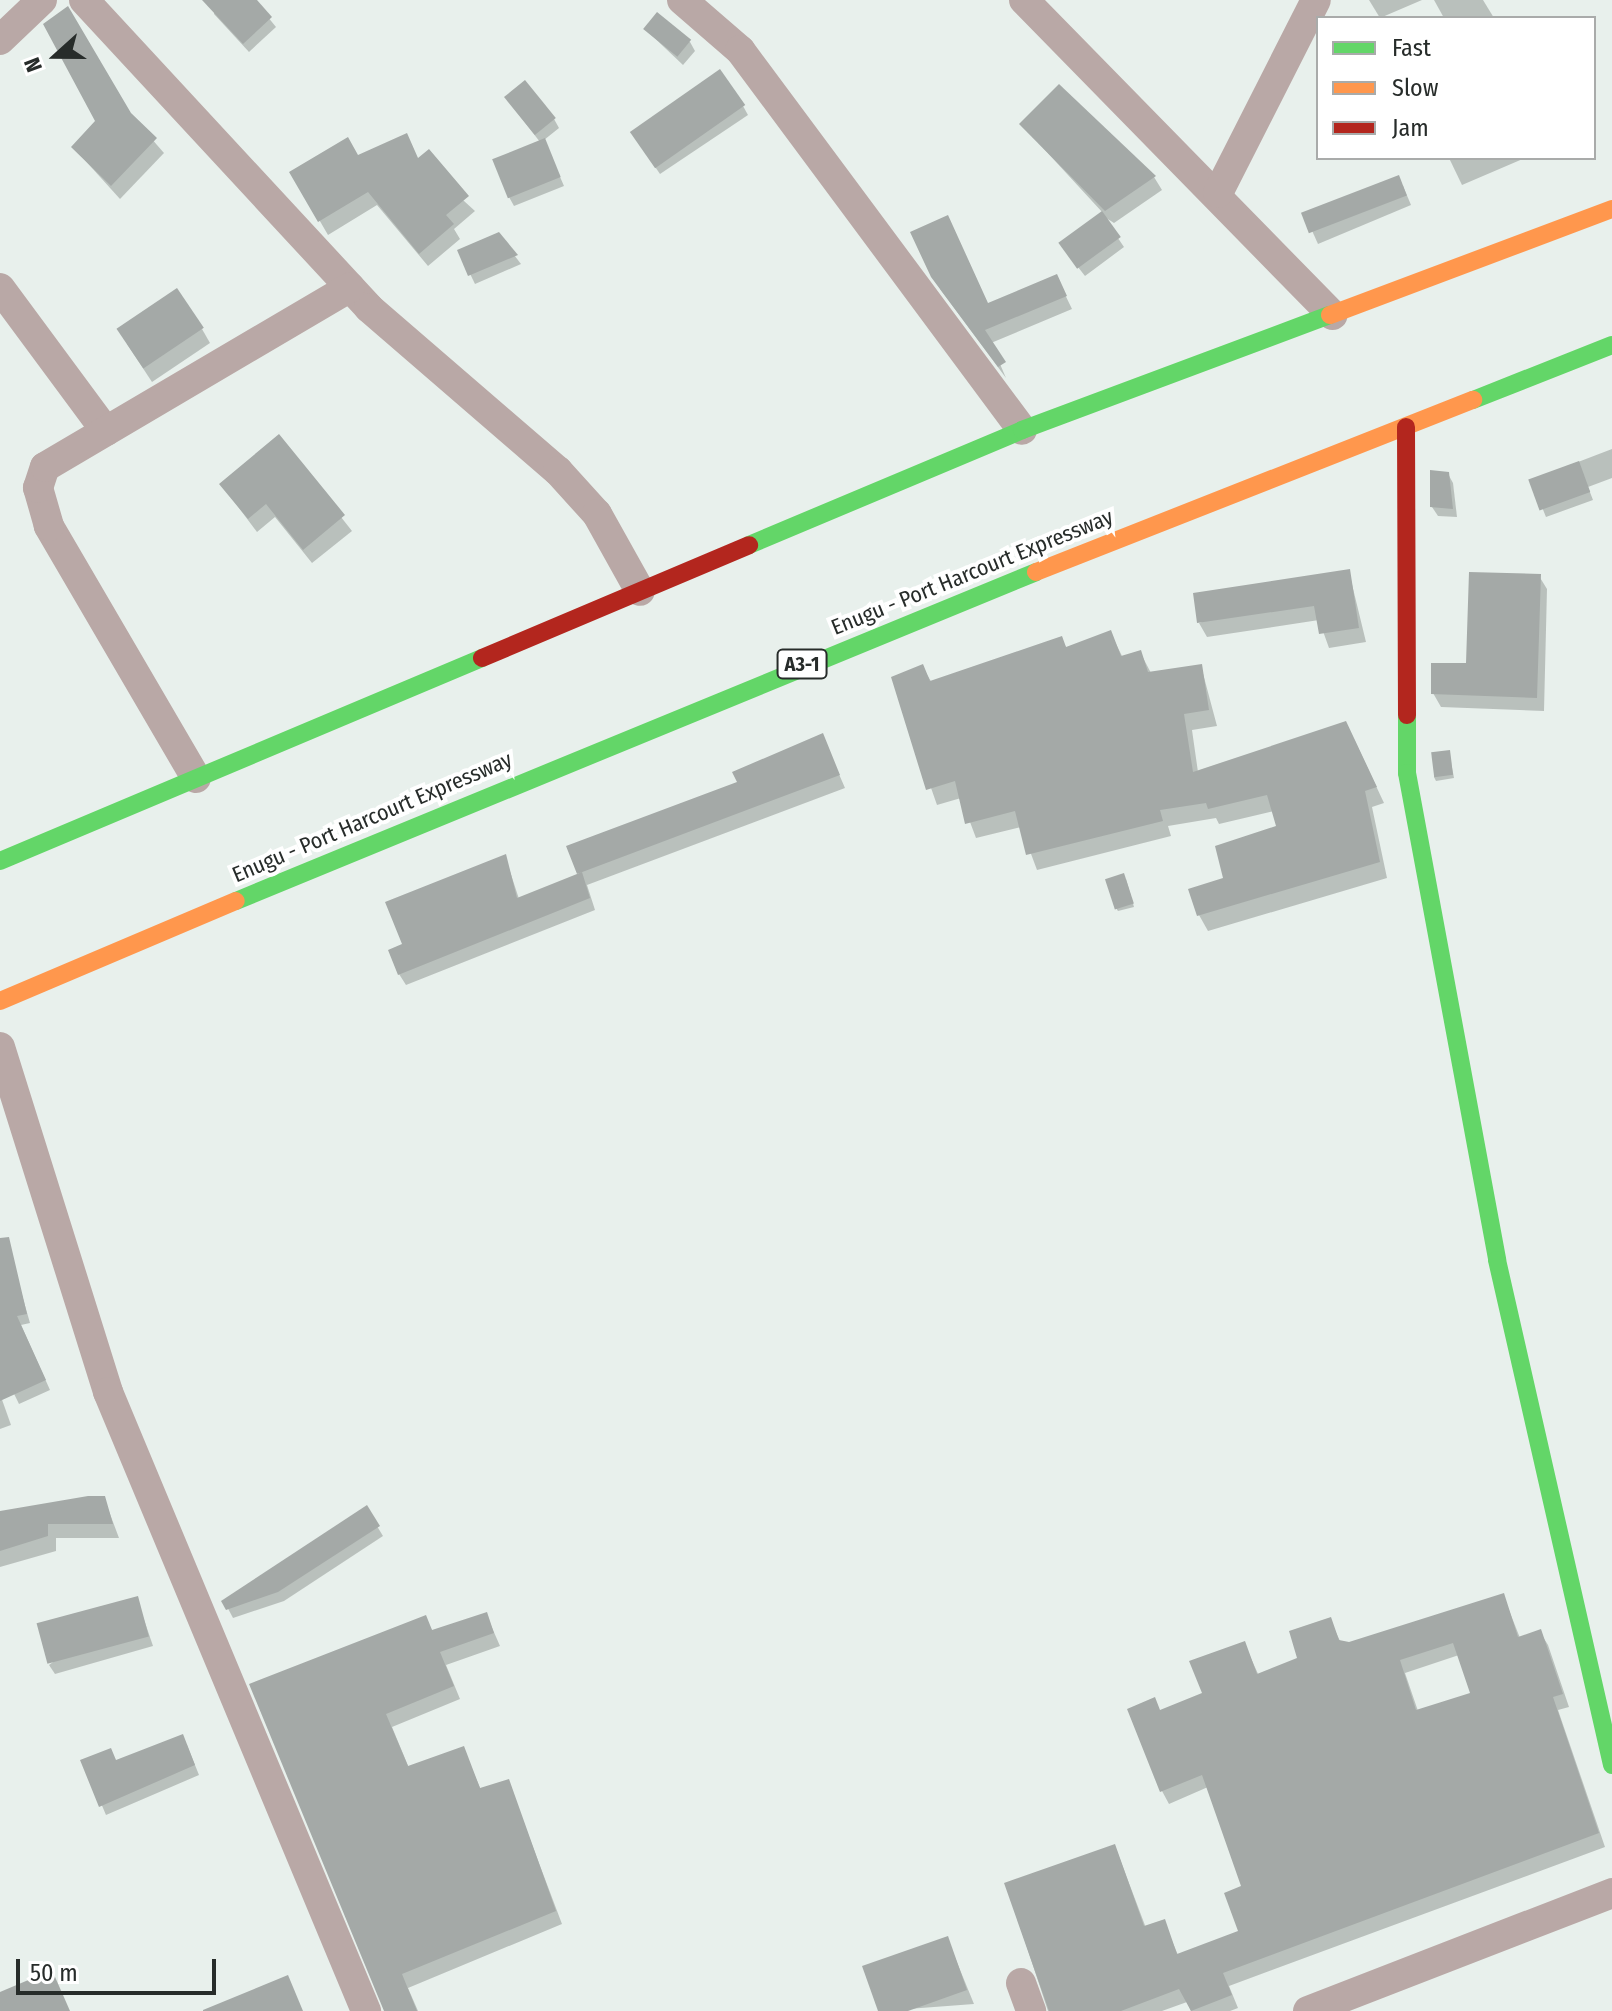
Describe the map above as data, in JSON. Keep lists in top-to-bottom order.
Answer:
{
  "streets": {
    "main road": ["Enugu - Port Harcourt Expressway", "A3-1"]
  },
  "legend": ["Fast", "Slow", "Jam"],
  "scale_bar": "50 m",
  "north": "left"
}
